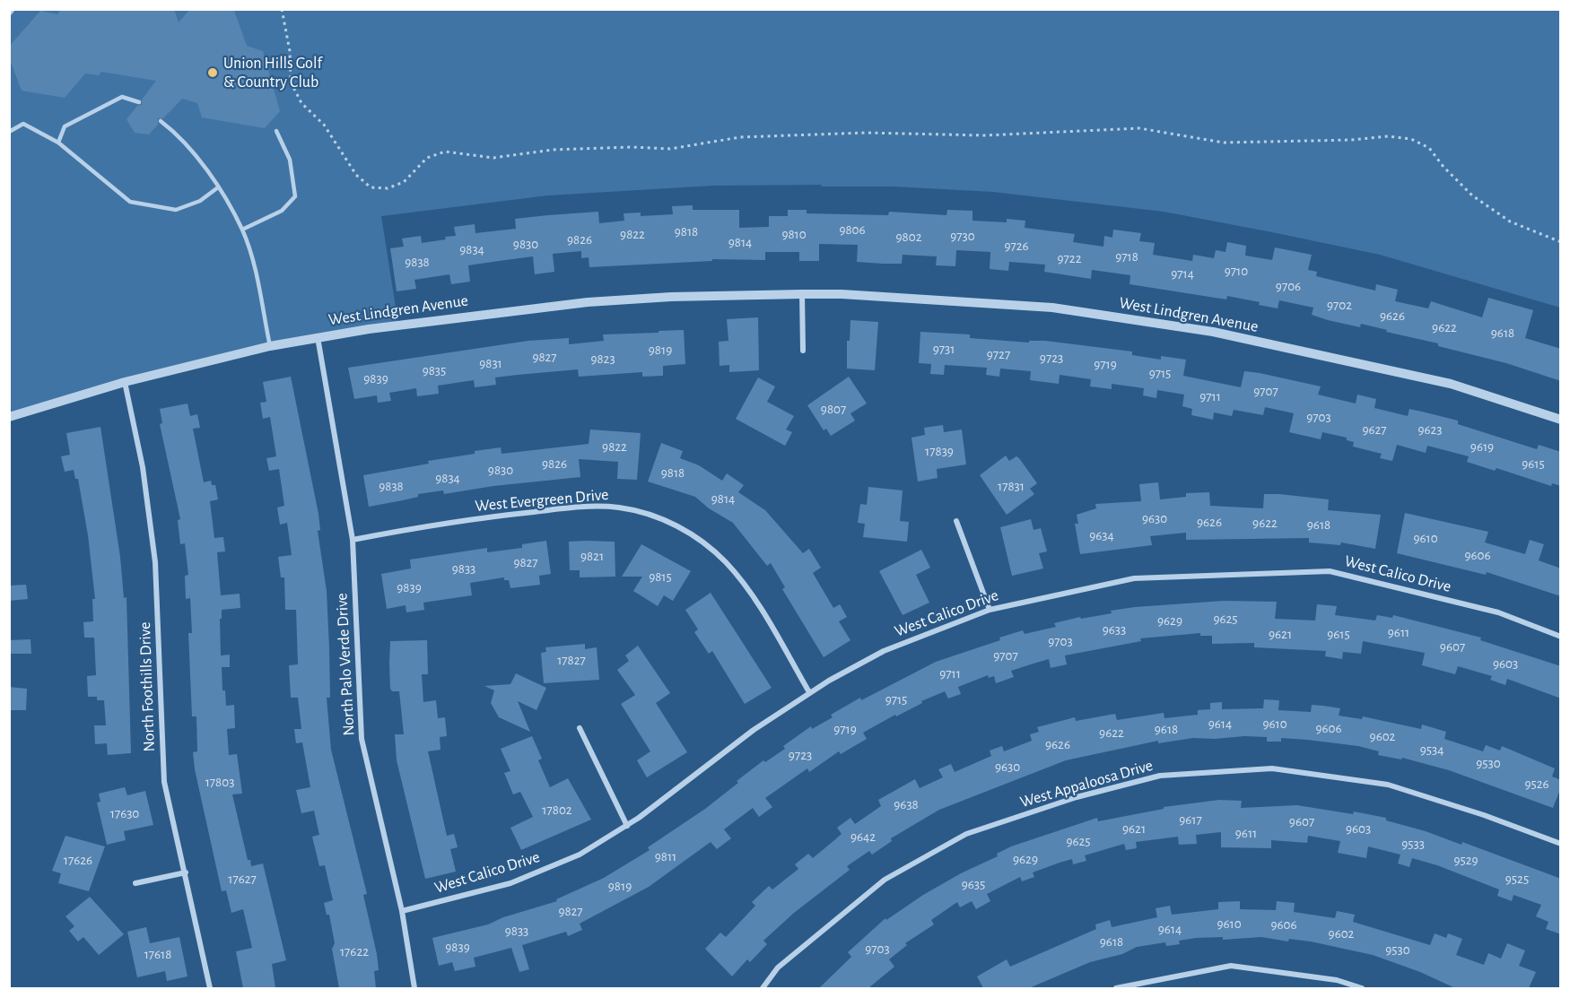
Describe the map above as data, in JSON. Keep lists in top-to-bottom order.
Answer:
{
  "streets": {
    "street": [
      "West Lindgren Avenue",
      "West Evergreen Drive",
      "West Calico Drive",
      "North Palo Verde Drive",
      "North Foothills Drive",
      "West Appaloosa Drive"
    ]
  },
  "crossings": [
    ["West Lindgren Avenue", "North Palo Verde Drive"],
    ["West Lindgren Avenue", "North Foothills Drive"],
    ["West Evergreen Drive", "West Calico Drive"],
    ["West Evergreen Drive", "North Palo Verde Drive"],
    ["West Calico Drive", "North Palo Verde Drive"]
  ],
  "places": ["Union Hills Golf & Country Club"],
  "house_numbers": [
    "9806",
    "9818",
    "9822",
    "9810",
    "9730",
    "9802",
    "9826",
    "9814",
    "9830",
    "9726",
    "9834",
    "9718",
    "9722",
    "9838",
    "9710",
    "9714",
    "9706",
    "9702",
    "9626",
    "9622",
    "9618",
    "9731",
    "9819",
    "9727",
    "9827",
    "9723",
    "9823",
    "9831",
    "9719",
    "9835",
    "9715",
    "9839",
    "9707",
    "9711",
    "9807",
    "9703",
    "9627",
    "9623",
    "9822",
    "9619",
    "17839",
    "9826",
    "9615",
    "9830",
    "9818",
    "9834",
    "9838",
    "17831",
    "9814",
    "9630",
    "9626",
    "9622",
    "9618",
    "9634",
    "9610",
    "9606",
    "9821",
    "9827",
    "9833",
    "9815",
    "9839",
    "9625",
    "9629",
    "9633",
    "9611",
    "9621",
    "9615",
    "9703",
    "9607",
    "9707",
    "17827",
    "9603",
    "9711",
    "9715",
    "9614",
    "9610",
    "9606",
    "9719",
    "9618",
    "9622",
    "9602",
    "9626",
    "9534",
    "9723",
    "9530",
    "9630",
    "17803",
    "9526",
    "9638",
    "17802",
    "17630",
    "9617",
    "9607",
    "9621",
    "9603",
    "9611",
    "9642",
    "9625",
    "9533",
    "9811",
    "9629",
    "17626",
    "9529",
    "17627",
    "9525",
    "9635",
    "9819",
    "9827",
    "9610",
    "9606",
    "9614",
    "9833",
    "9602",
    "9618",
    "9839",
    "9703",
    "9530",
    "17622",
    "17618"
  ]
}
